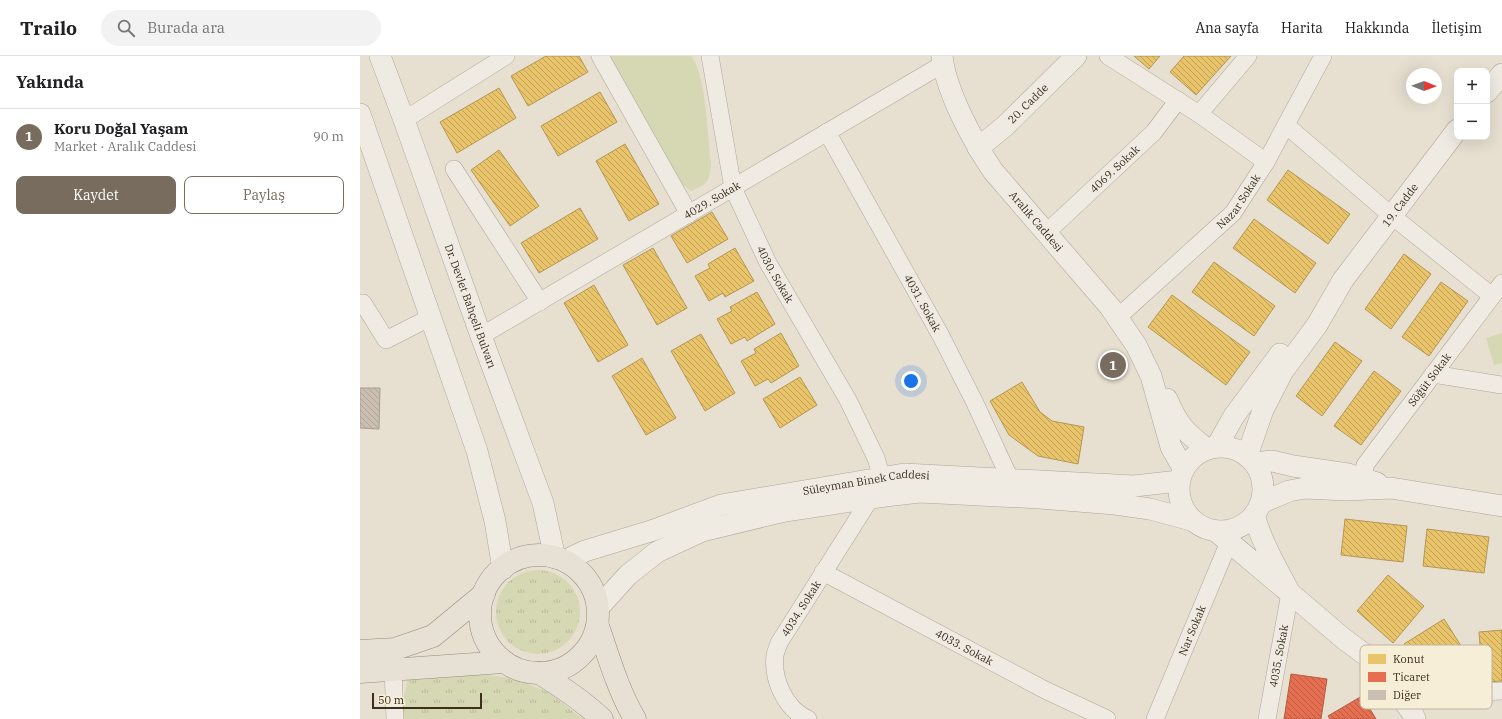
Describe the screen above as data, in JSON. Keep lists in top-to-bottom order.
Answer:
{
  "streets": {
    "street": [
      "20. Cadde",
      "4069. Sokak",
      "4029. Sokak",
      "Nazar Sokak",
      "19. Cadde",
      "Aralık Caddesi",
      "4030. Sokak",
      "4031. Sokak",
      "Dr. Devlet Bahçeli Bulvarı",
      "Söğüt Sokak",
      "Süleyman Binek Caddesi",
      "4034. Sokak",
      "Nar Sokak",
      "4033. Sokak",
      "4035. Sokak"
    ]
  },
  "crossings": [
    ["20. Cadde", "Aralık Caddesi"],
    ["4069. Sokak", "Aralık Caddesi"],
    ["4029. Sokak", "Aralık Caddesi"],
    ["4029. Sokak", "4030. Sokak"],
    ["4029. Sokak", "4031. Sokak"],
    ["4029. Sokak", "Dr. Devlet Bahçeli Bulvarı"],
    ["Nazar Sokak", "Aralık Caddesi"],
    ["Aralık Caddesi", "Süleyman Binek Caddesi"],
    ["Aralık Caddesi", "Nar Sokak"],
    ["4030. Sokak", "Süleyman Binek Caddesi"],
    ["4031. Sokak", "Süleyman Binek Caddesi"],
    ["Dr. Devlet Bahçeli Bulvarı", "Süleyman Binek Caddesi"],
    ["Süleyman Binek Caddesi", "4034. Sokak"],
    ["Süleyman Binek Caddesi", "Nar Sokak"],
    ["4034. Sokak", "4033. Sokak"]
  ],
  "legend": ["Konut", "Ticaret", "Diğer"],
  "scale_bar": "50 m",
  "north": "right",
  "page": {
    "header": "Trailo",
    "search": "Burada ara",
    "nav": [
      "Ana sayfa",
      "Harita",
      "Hakkında",
      "İletişim"
    ],
    "heading": "Yakında",
    "map_buttons": ["+", "−"],
    "list": [
      {
        "mark": "1",
        "name": "Koru Doğal Yaşam",
        "note": "Market · Aralık Caddesi",
        "value": "90 m"
      }
    ],
    "buttons": ["Kaydet", "Paylaş"],
    "pins": "1",
    "scale": "50 m"
  }
}
